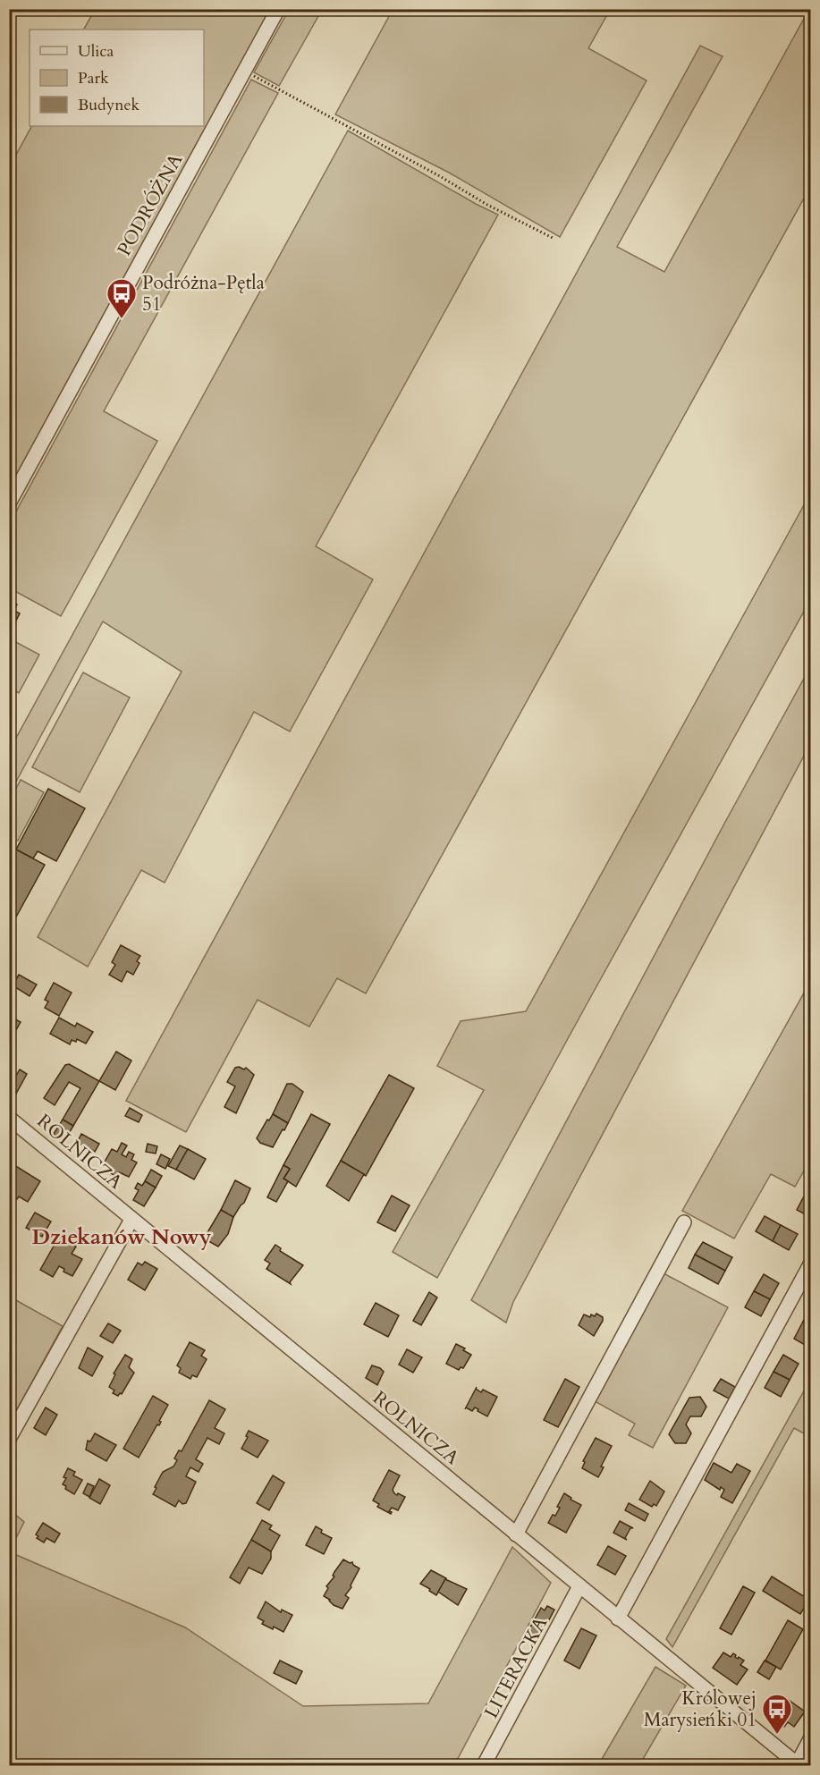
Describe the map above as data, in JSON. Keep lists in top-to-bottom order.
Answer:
{
  "streets": {
    "street": ["PODRÓŻNA", "ROLNICZA", "LITERACKA"]
  },
  "crossings": [
    ["ROLNICZA", "LITERACKA"]
  ],
  "districts": ["Dziekanów Nowy"],
  "places": {
    "bus stop": ["Podróżna-Pętla 51", "Królowej Marysieńki 01"]
  },
  "legend": ["Ulica", "Park", "Budynek"]
}
